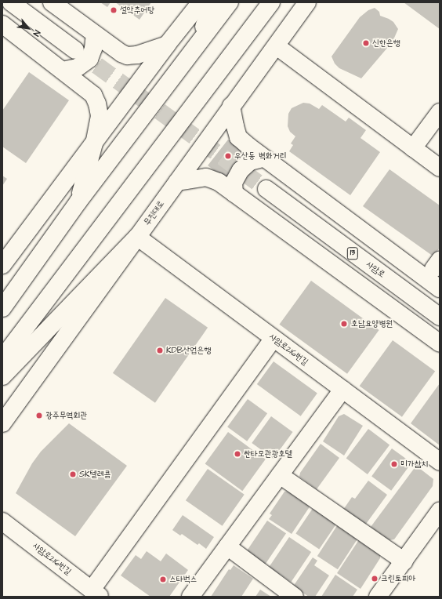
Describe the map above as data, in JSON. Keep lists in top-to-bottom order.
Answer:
{
  "streets": {
    "main road": [
      "무진대로",
      "13",
      "사암로",
      "사암로216번길"
    ]
  },
  "crossings": [
    ["무진대로", "사암로216번길"]
  ],
  "places": [
    "설악추어탕",
    "신한은행",
    "우산동 벽화거리",
    "호남요양병원",
    "KDB산업은행",
    "광주무역회관",
    "싼타모관광호텔",
    "미가참치",
    "SK텔레콤",
    "크린토피아",
    "스타벅스"
  ],
  "north": "bottom right"
}
